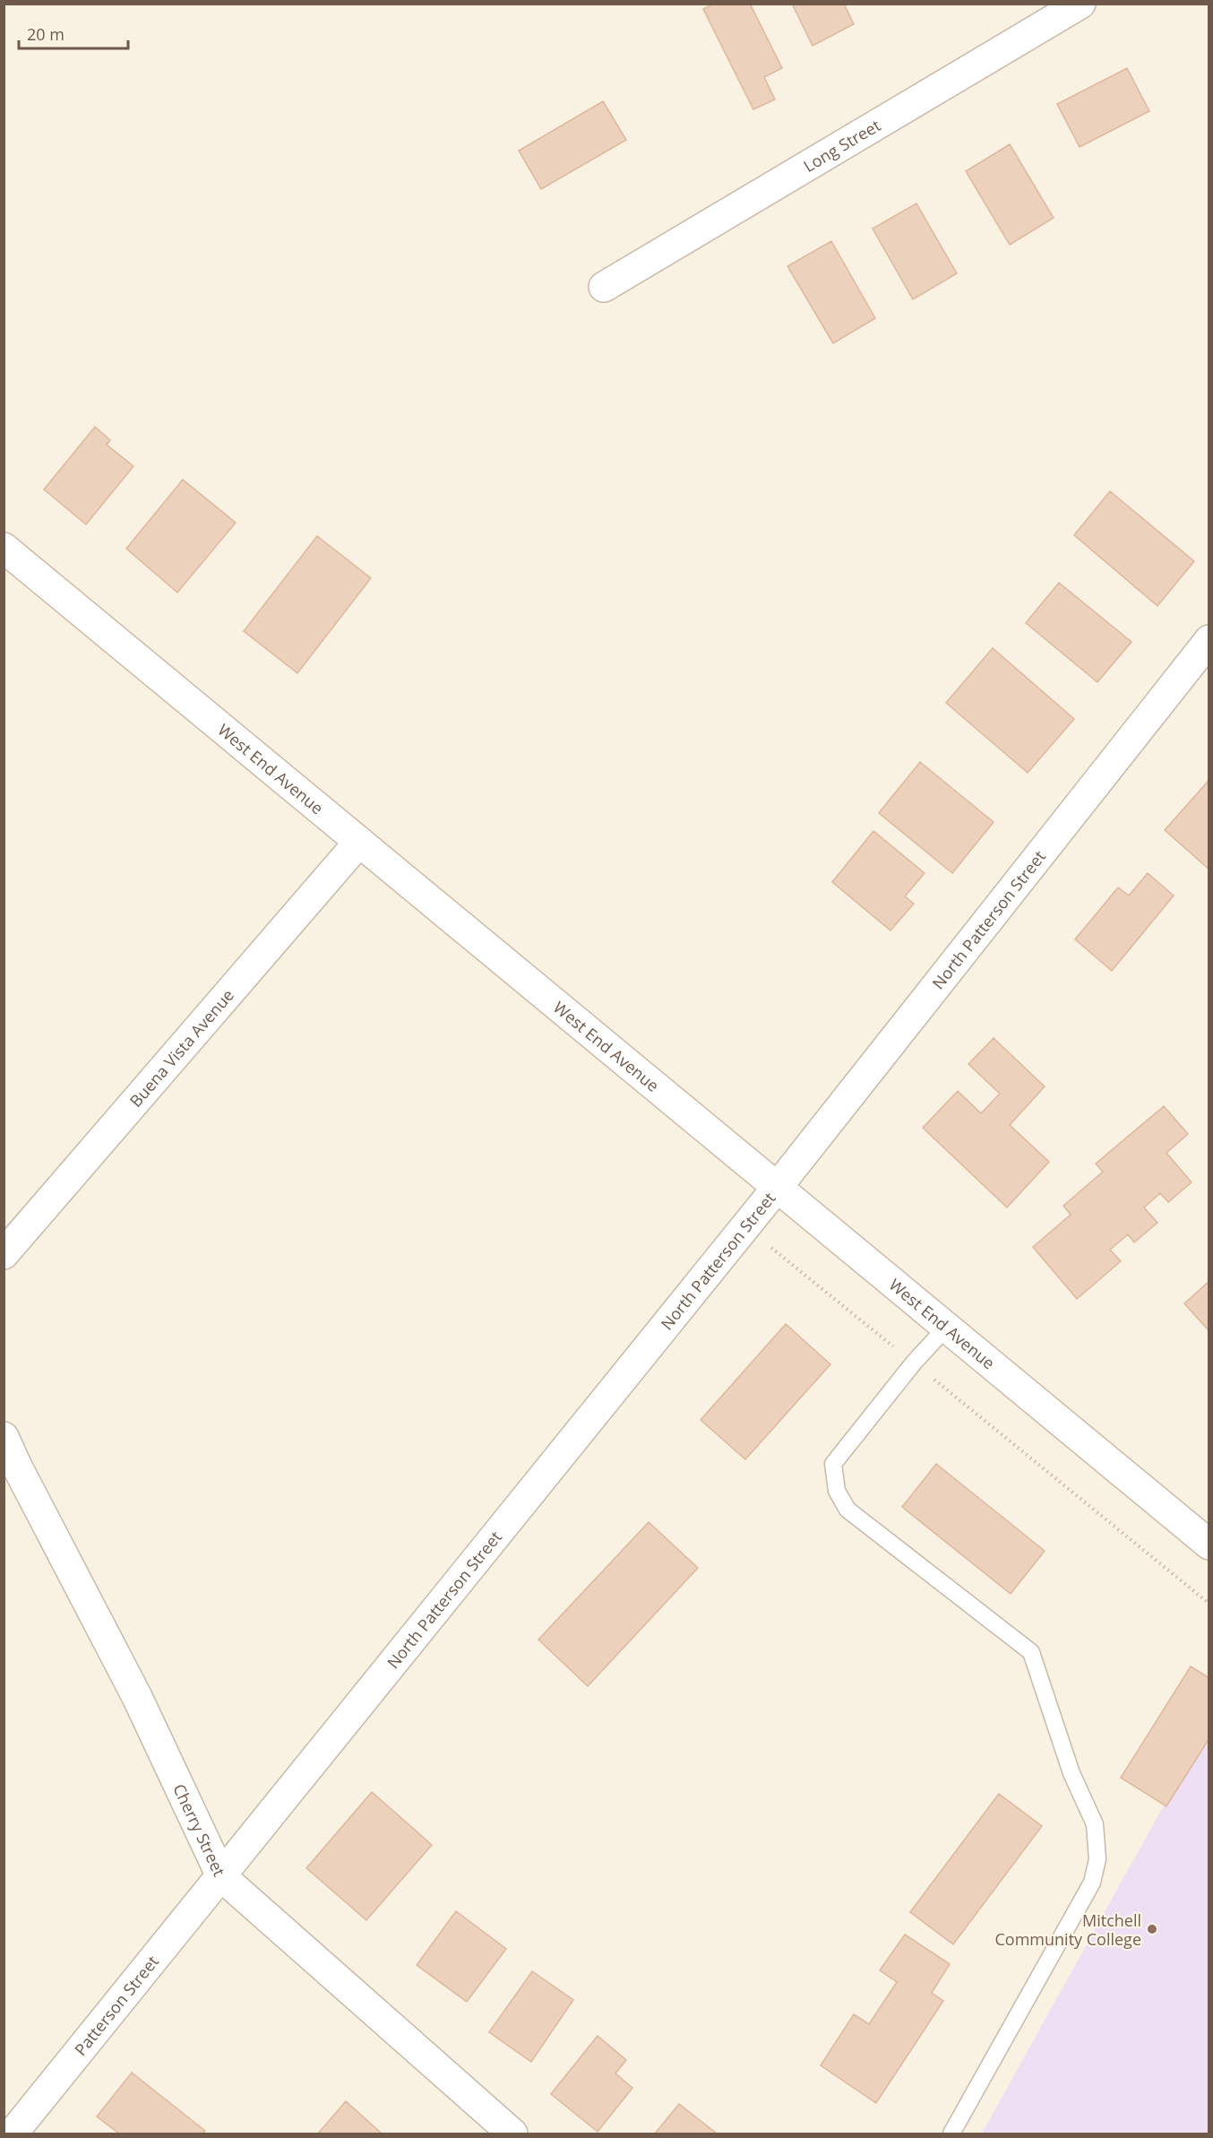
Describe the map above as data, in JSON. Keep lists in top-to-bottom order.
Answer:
{
  "streets": {
    "street": [
      "Long Street",
      "West End Avenue",
      "North Patterson Street",
      "Buena Vista Avenue",
      "Cherry Street",
      "Patterson Street"
    ]
  },
  "crossings": [
    ["West End Avenue", "North Patterson Street"],
    ["West End Avenue", "Buena Vista Avenue"],
    ["North Patterson Street", "Cherry Street"],
    ["North Patterson Street", "Patterson Street"],
    ["Cherry Street", "Patterson Street"]
  ],
  "places": ["Mitchell Community College"],
  "scale_bar": "20 m"
}
